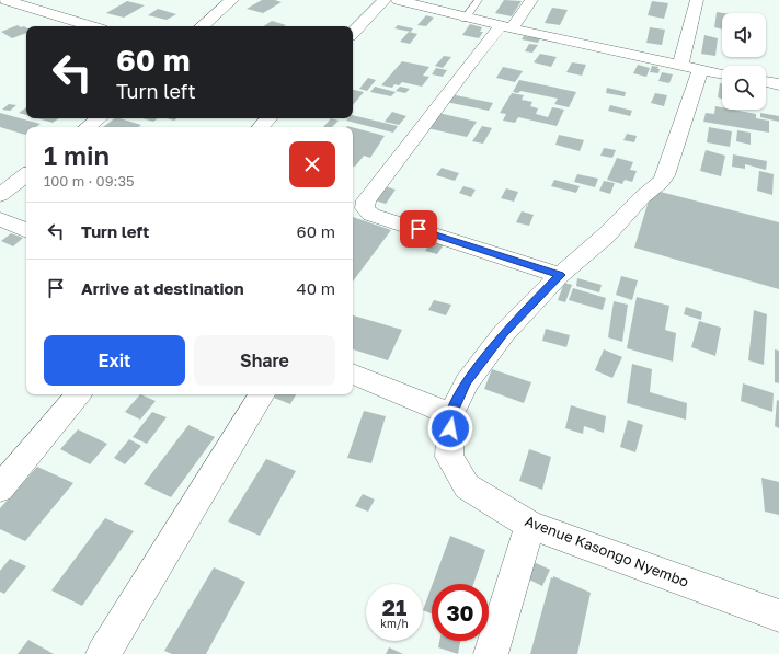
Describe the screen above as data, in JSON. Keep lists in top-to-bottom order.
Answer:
{
  "streets": {
    "street": ["Avenue Kasongo Nyembo"]
  },
  "page": {
    "turn": ["60 m", "Turn left"],
    "heading": ["1 min", "100 m · 09:35"],
    "list": [
      {
        "name": "Turn left",
        "value": "60 m"
      },
      {
        "name": "Arrive at destination",
        "value": "40 m"
      }
    ],
    "buttons": ["Exit", "Share"],
    "speed": "21 km/h",
    "limit": "30"
  }
}
